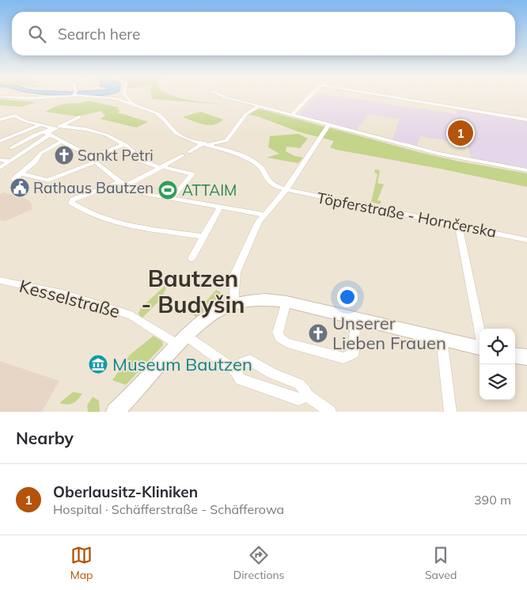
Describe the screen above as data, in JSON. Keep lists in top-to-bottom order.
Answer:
{
  "streets": {
    "street": ["Töpferstraße - Hornčerska", "Kesselstraße"]
  },
  "districts": ["Bautzen - Budyšin"],
  "places": {
    "church": ["Sankt Petri", "Unserer Lieben Frauen"],
    "public building": ["Rathaus Bautzen"],
    "sports": ["ATTAIM"],
    "museum": ["Museum Bautzen"]
  },
  "page": {
    "search": "Search here",
    "pins": "1",
    "heading": "Nearby",
    "list": [
      {
        "mark": "1",
        "name": "Oberlausitz-Kliniken",
        "note": "Hospital · Schäfferstraße - Schäfferowa",
        "value": "390 m"
      }
    ],
    "nav": ["Map", "Directions", "Saved"]
  }
}
